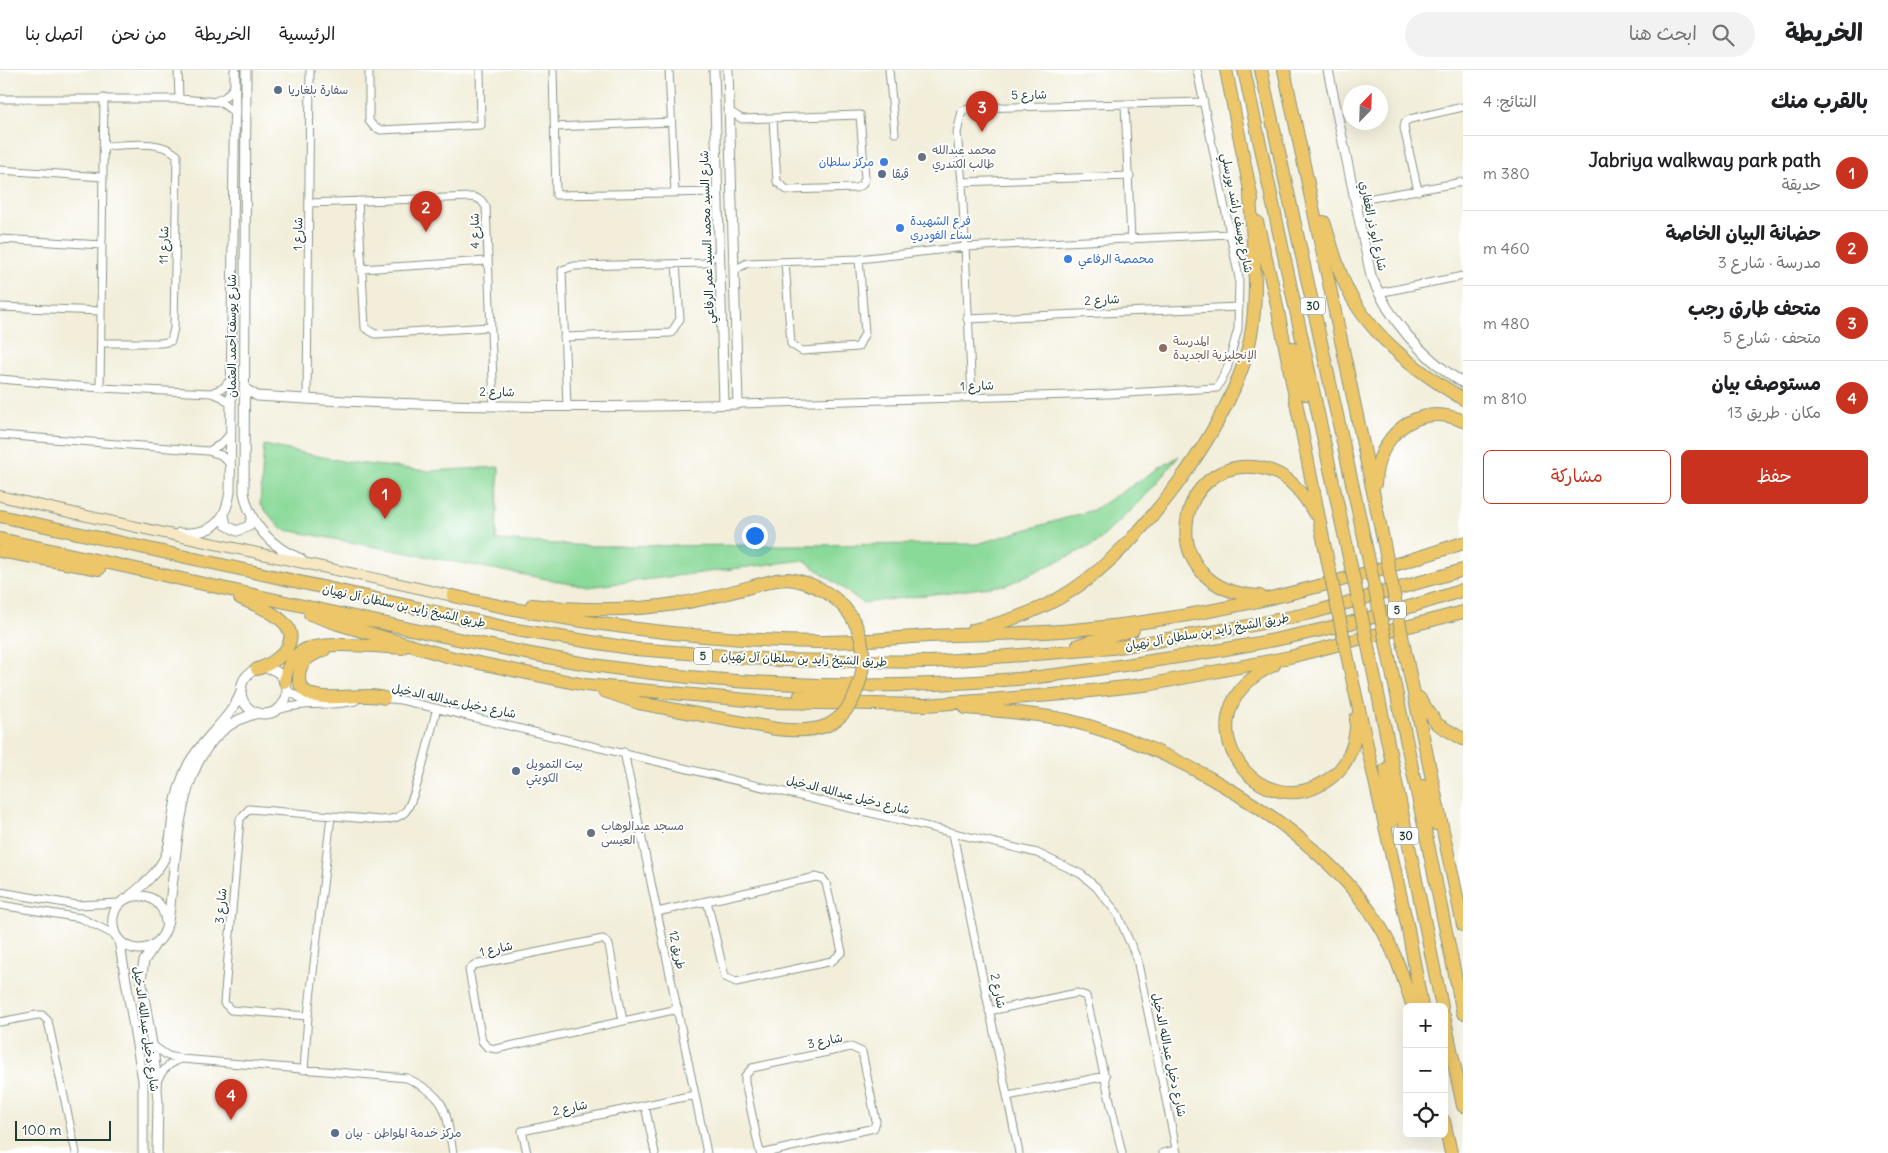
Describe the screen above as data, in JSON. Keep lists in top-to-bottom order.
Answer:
{
  "streets": {
    "highway": ["30", "طريق الشيخ زايد بن سلطان آل نهيان", "5"],
    "street": [
      "شارع 5",
      "شارع يوسف راشد بورسلي",
      "شارع أبو ذر الغفاري",
      "شارع 4",
      "شارع 1",
      "شارع السيد محمد السيد عمر الرفاعي",
      "شارع 11",
      "شارع 2",
      "شارع يوسف أحمد العثمان",
      "شارع دخيل عبدالله الدخيل",
      "شارع 3",
      "طريق 12"
    ]
  },
  "crossings": [
    ["شارع 5", "شارع يوسف راشد بورسلي"],
    ["شارع 5", "شارع 1"],
    ["شارع 5", "شارع 2"],
    ["شارع يوسف راشد بورسلي", "شارع 1"],
    ["شارع يوسف راشد بورسلي", "شارع 2"],
    ["شارع 4", "شارع 1"],
    ["شارع 4", "شارع 2"],
    ["شارع 1", "شارع 2"],
    ["شارع 1", "طريق 12"],
    ["شارع السيد محمد السيد عمر الرفاعي", "شارع 2"],
    ["شارع 2", "شارع دخيل عبدالله الدخيل"],
    ["شارع 2", "طريق 12"],
    ["شارع دخيل عبدالله الدخيل", "شارع 3"],
    ["شارع دخيل عبدالله الدخيل", "طريق 12"]
  ],
  "places": [
    "سفارة بلغاريا",
    "محمد عبدالله طالب الكندري",
    "مركز سلطان",
    "ڤيڤا",
    "فرع الشهيدة سناء الفودري",
    "محمصة الرفاعي",
    "المدرسة الإنجليزية الجديدة",
    "بيت التمويل الكويتي",
    "مسجد عبدالوهاب العيسى",
    "مركز خدمة المواطن - بيان"
  ],
  "scale_bar": "100 m",
  "north": "top right",
  "page": {
    "header": "الخريطة",
    "search": "ابحث هنا",
    "nav": [
      "الرئيسية",
      "الخريطة",
      "من نحن",
      "اتصل بنا"
    ],
    "heading": ["بالقرب منك", "النتائج: 4"],
    "pins": [
      "3",
      "2",
      "1",
      "4"
    ],
    "list": [
      {
        "mark": "1",
        "name": "Jabriya walkway park path",
        "note": "حديقة",
        "value": "380 m"
      },
      {
        "mark": "2",
        "name": "حضانة البيان الخاصة",
        "note": "مدرسة · شارع 3",
        "value": "460 m"
      },
      {
        "mark": "3",
        "name": "متحف طارق رجب",
        "note": "متحف · شارع 5",
        "value": "480 m"
      },
      {
        "mark": "4",
        "name": "مستوصف بيان",
        "note": "مكان · طريق 13",
        "value": "810 m"
      }
    ],
    "buttons": ["حفظ", "مشاركة"],
    "map_buttons": ["+", "−"],
    "scale": "100 m"
  }
}
